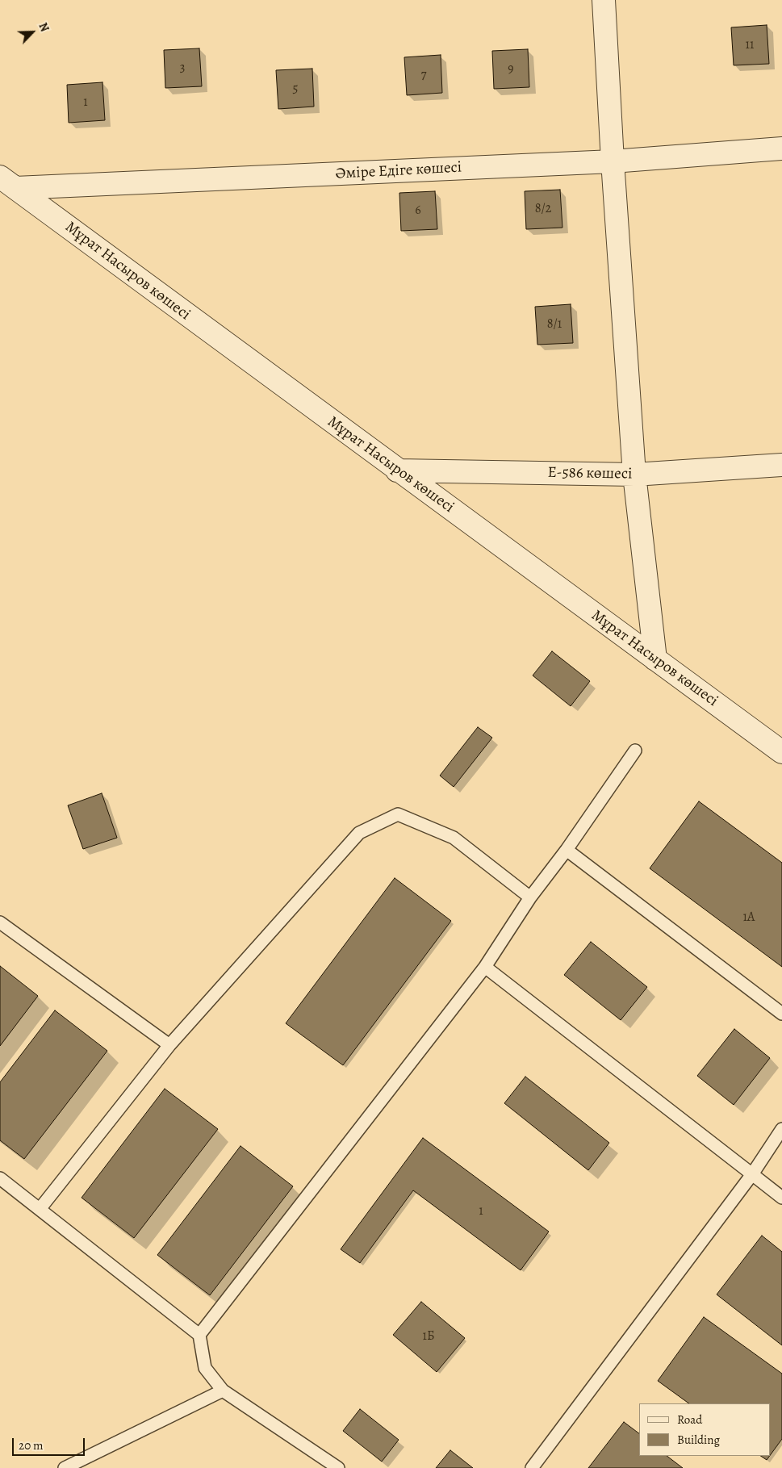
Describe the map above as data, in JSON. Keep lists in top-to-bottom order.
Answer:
{
  "streets": {
    "street": ["Әміре Едіге көшесі", "Мұрат Насыров көшесі", "Е-586 көшесі"]
  },
  "crossings": [
    ["Әміре Едіге көшесі", "Мұрат Насыров көшесі"],
    ["Мұрат Насыров көшесі", "Е-586 көшесі"]
  ],
  "house_numbers": [
    "11",
    "3",
    "9",
    "7",
    "5",
    "1",
    "8/2",
    "6",
    "8/1",
    "1А",
    "1",
    "1Б"
  ],
  "legend": ["Road", "Building"],
  "scale_bar": "20 m",
  "north": "top right"
}
